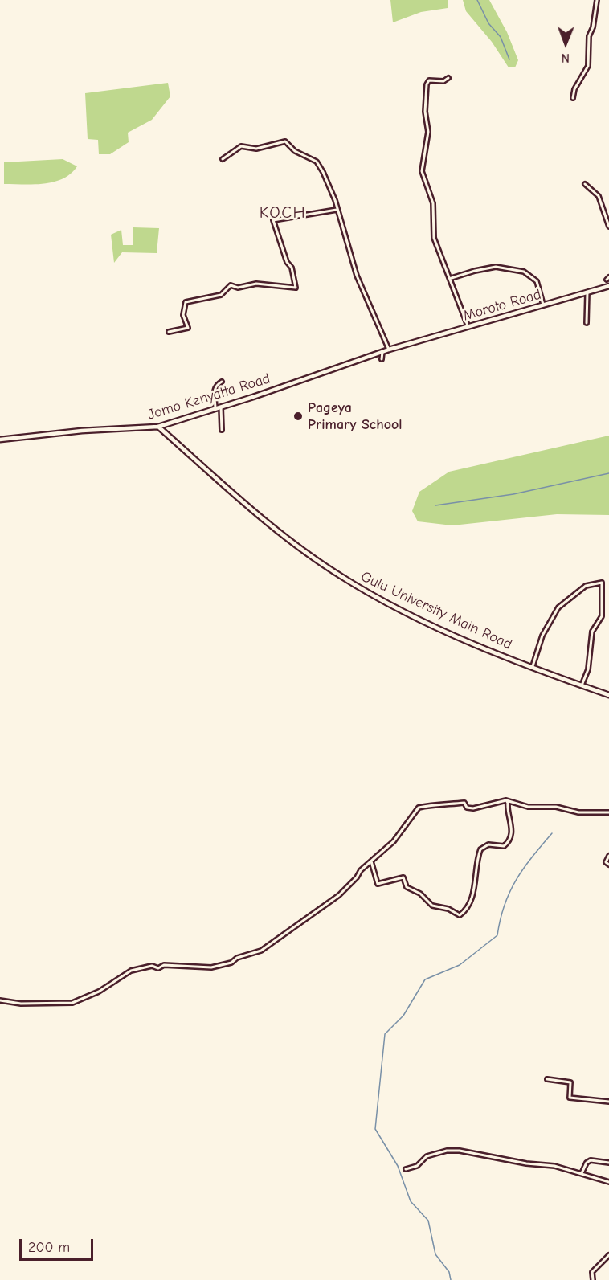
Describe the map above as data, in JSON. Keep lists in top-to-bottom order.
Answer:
{
  "streets": {
    "main road": ["Moroto Road", "Jomo Kenyatta Road", "Gulu University Main Road"]
  },
  "crossings": [
    ["Moroto Road", "Jomo Kenyatta Road"],
    ["Jomo Kenyatta Road", "Gulu University Main Road"]
  ],
  "districts": ["KOCH"],
  "places": ["Pageya Primary School"],
  "scale_bar": "200 m",
  "north": "bottom"
}
